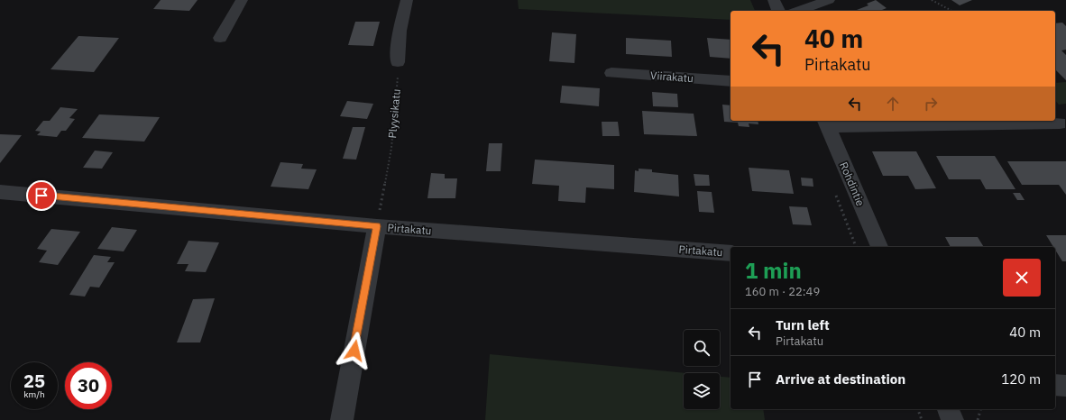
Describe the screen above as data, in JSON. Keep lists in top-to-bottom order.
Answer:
{
  "streets": {
    "street": ["Viirakatu", "Rohdintie", "Pirtakatu"],
    "path": ["Plyysikatu"]
  },
  "crossings": [
    ["Plyysikatu", "Pirtakatu"]
  ],
  "page": {
    "turn": ["40 m", "Pirtakatu"],
    "heading": ["1 min", "160 m · 22:49"],
    "list": [
      {
        "name": "Turn left",
        "note": "Pirtakatu",
        "value": "40 m"
      },
      {
        "name": "Arrive at destination",
        "value": "120 m"
      }
    ],
    "speed": "25 km/h",
    "limit": "30"
  }
}
